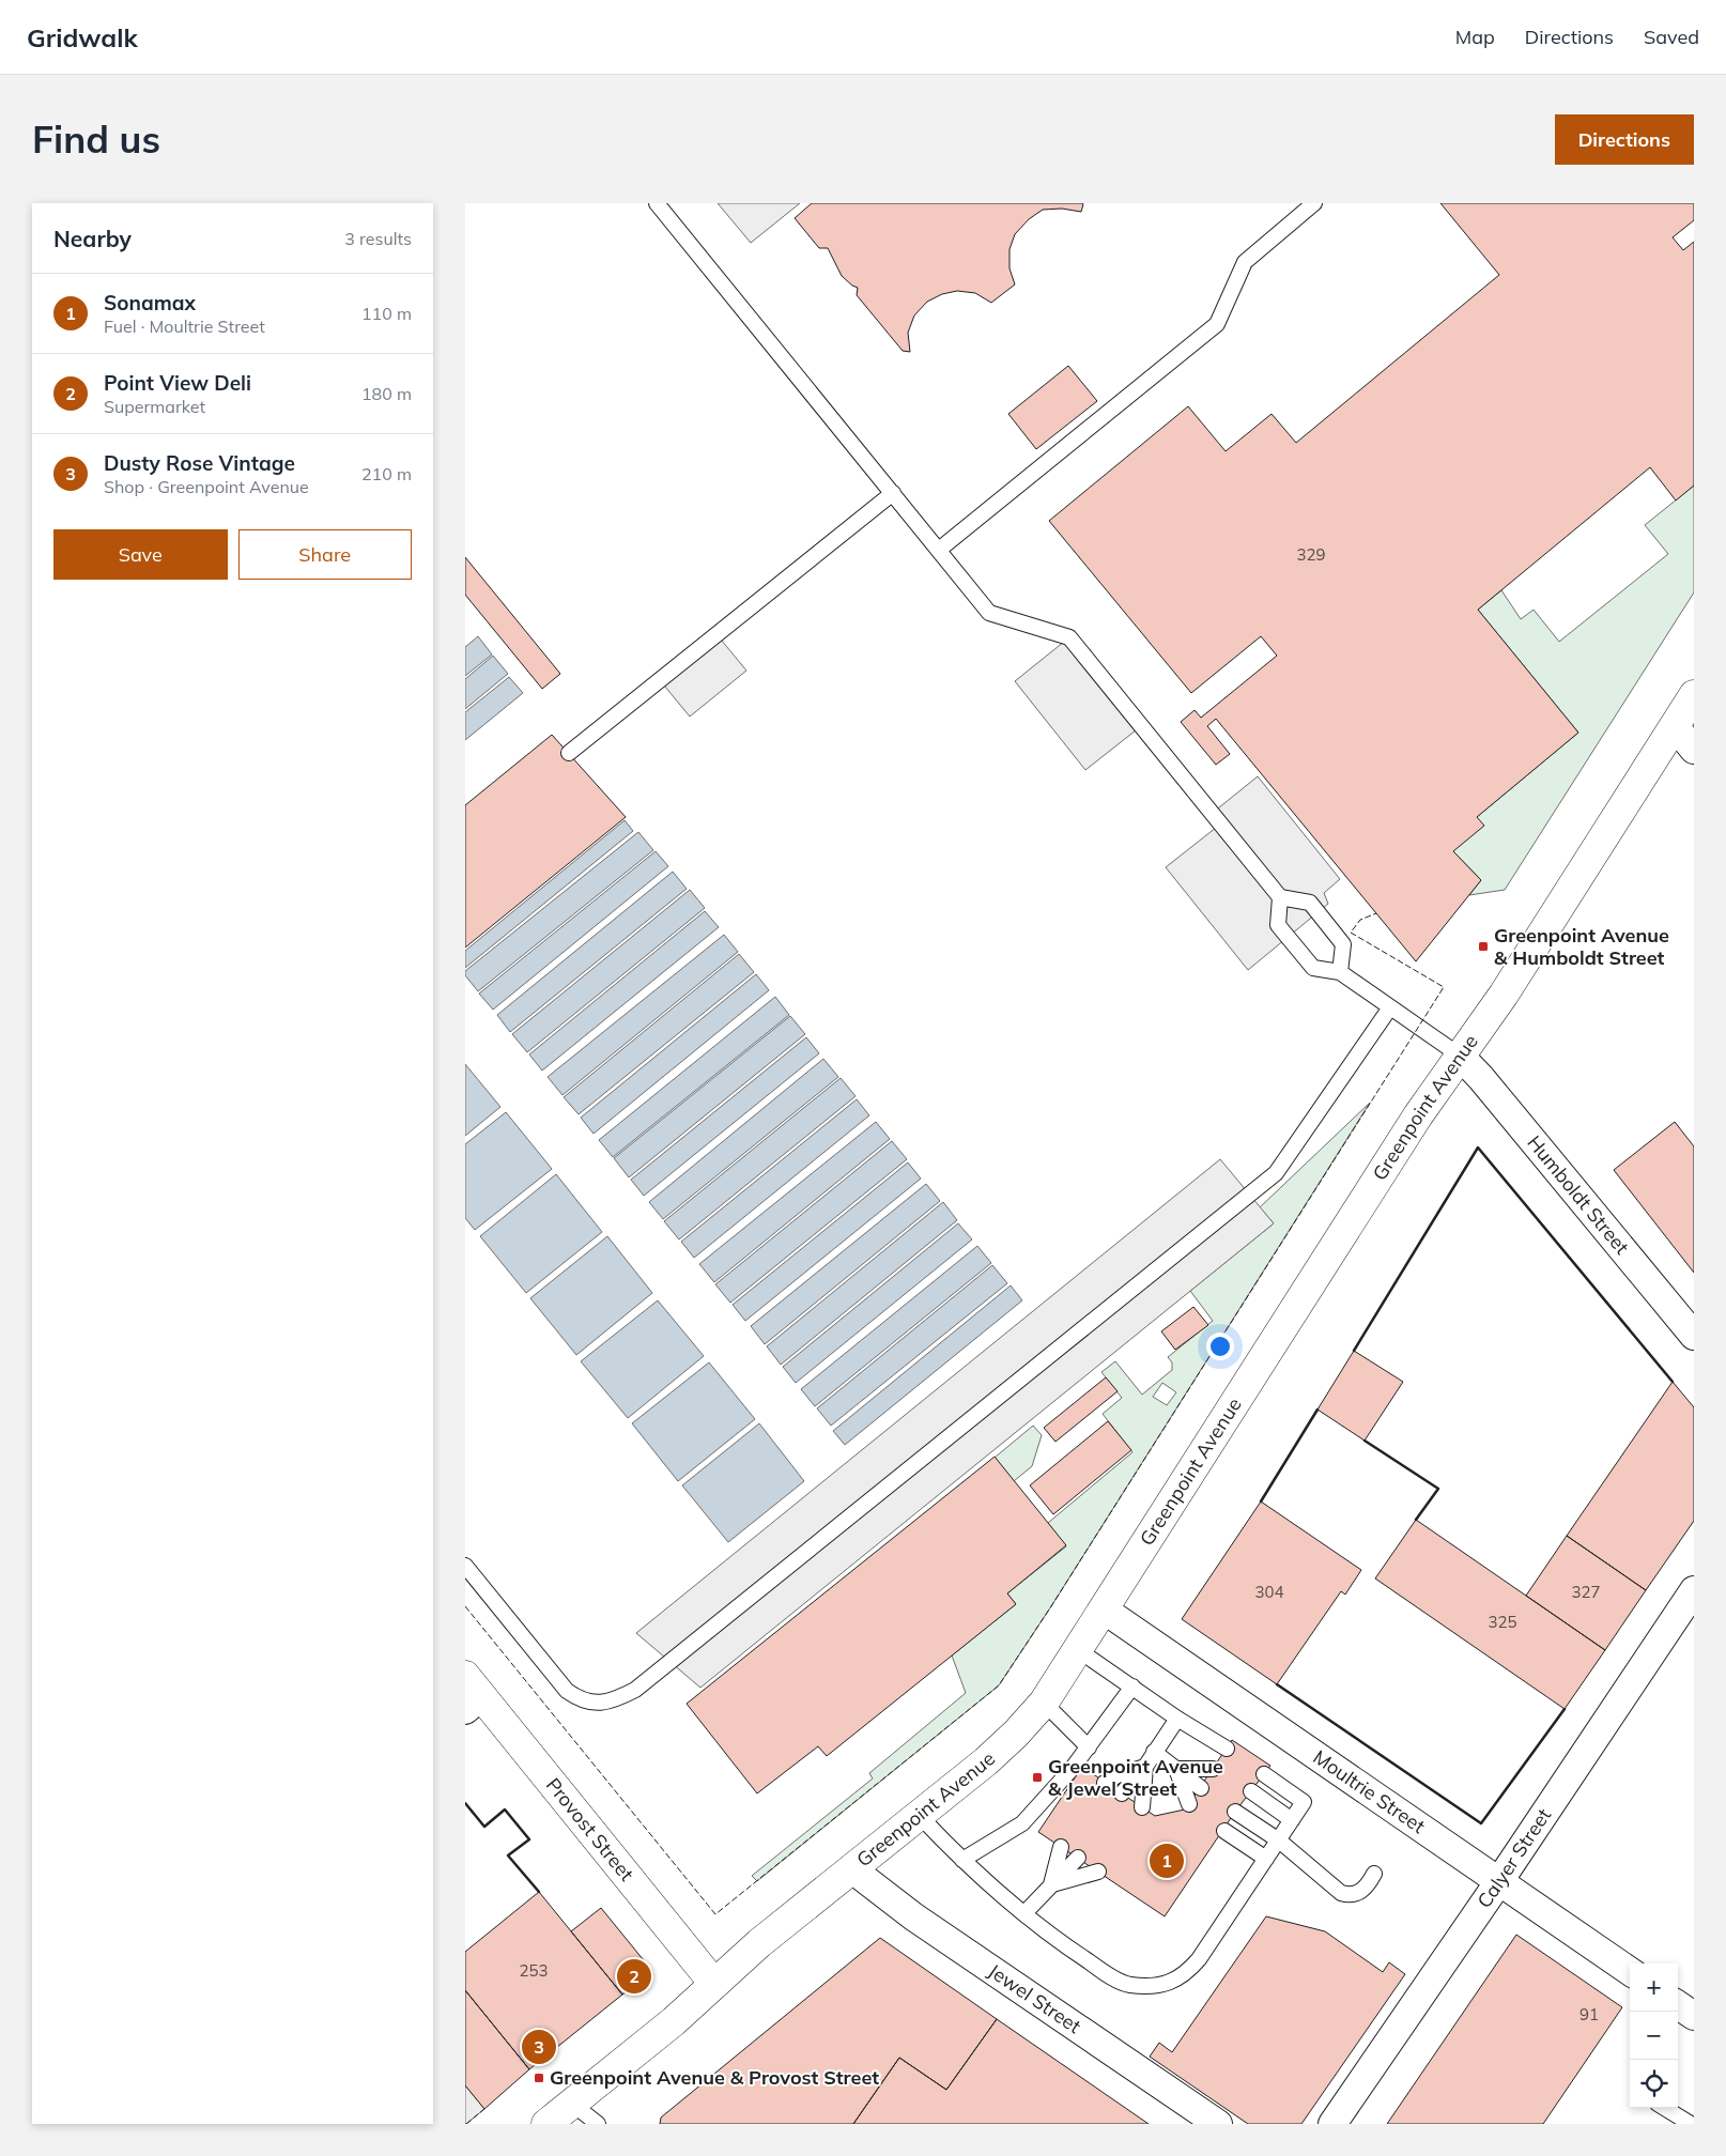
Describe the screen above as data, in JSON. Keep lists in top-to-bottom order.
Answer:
{
  "streets": {
    "main road": ["Greenpoint Avenue", "Provost Street"],
    "street": [
      "Humboldt Street",
      "Moultrie Street",
      "Calyer Street",
      "Jewel Street"
    ]
  },
  "crossings": [
    ["Greenpoint Avenue", "Humboldt Street"],
    ["Greenpoint Avenue", "Moultrie Street"],
    ["Greenpoint Avenue", "Provost Street"],
    ["Greenpoint Avenue", "Jewel Street"],
    ["Moultrie Street", "Calyer Street"]
  ],
  "places": {
    "transit": ["Greenpoint Avenue & Humboldt Street", "Greenpoint Avenue & Jewel Street", "Greenpoint Avenue & Provost Street"]
  },
  "house_numbers": [
    "329",
    "304",
    "327",
    "325",
    "253",
    "91"
  ],
  "page": {
    "header": "Gridwalk",
    "nav": ["Map", "Directions", "Saved"],
    "buttons": [
      "Directions",
      ["Save", "Share"]
    ],
    "title": "Find us",
    "heading": ["Nearby", "3 results"],
    "list": [
      {
        "mark": "1",
        "name": "Sonamax",
        "note": "Fuel · Moultrie Street",
        "value": "110 m"
      },
      {
        "mark": "2",
        "name": "Point View Deli",
        "note": "Supermarket",
        "value": "180 m"
      },
      {
        "mark": "3",
        "name": "Dusty Rose Vintage",
        "note": "Shop · Greenpoint Avenue",
        "value": "210 m"
      }
    ],
    "pins": ["1", "2", "3"],
    "map_buttons": ["+", "−"]
  }
}
